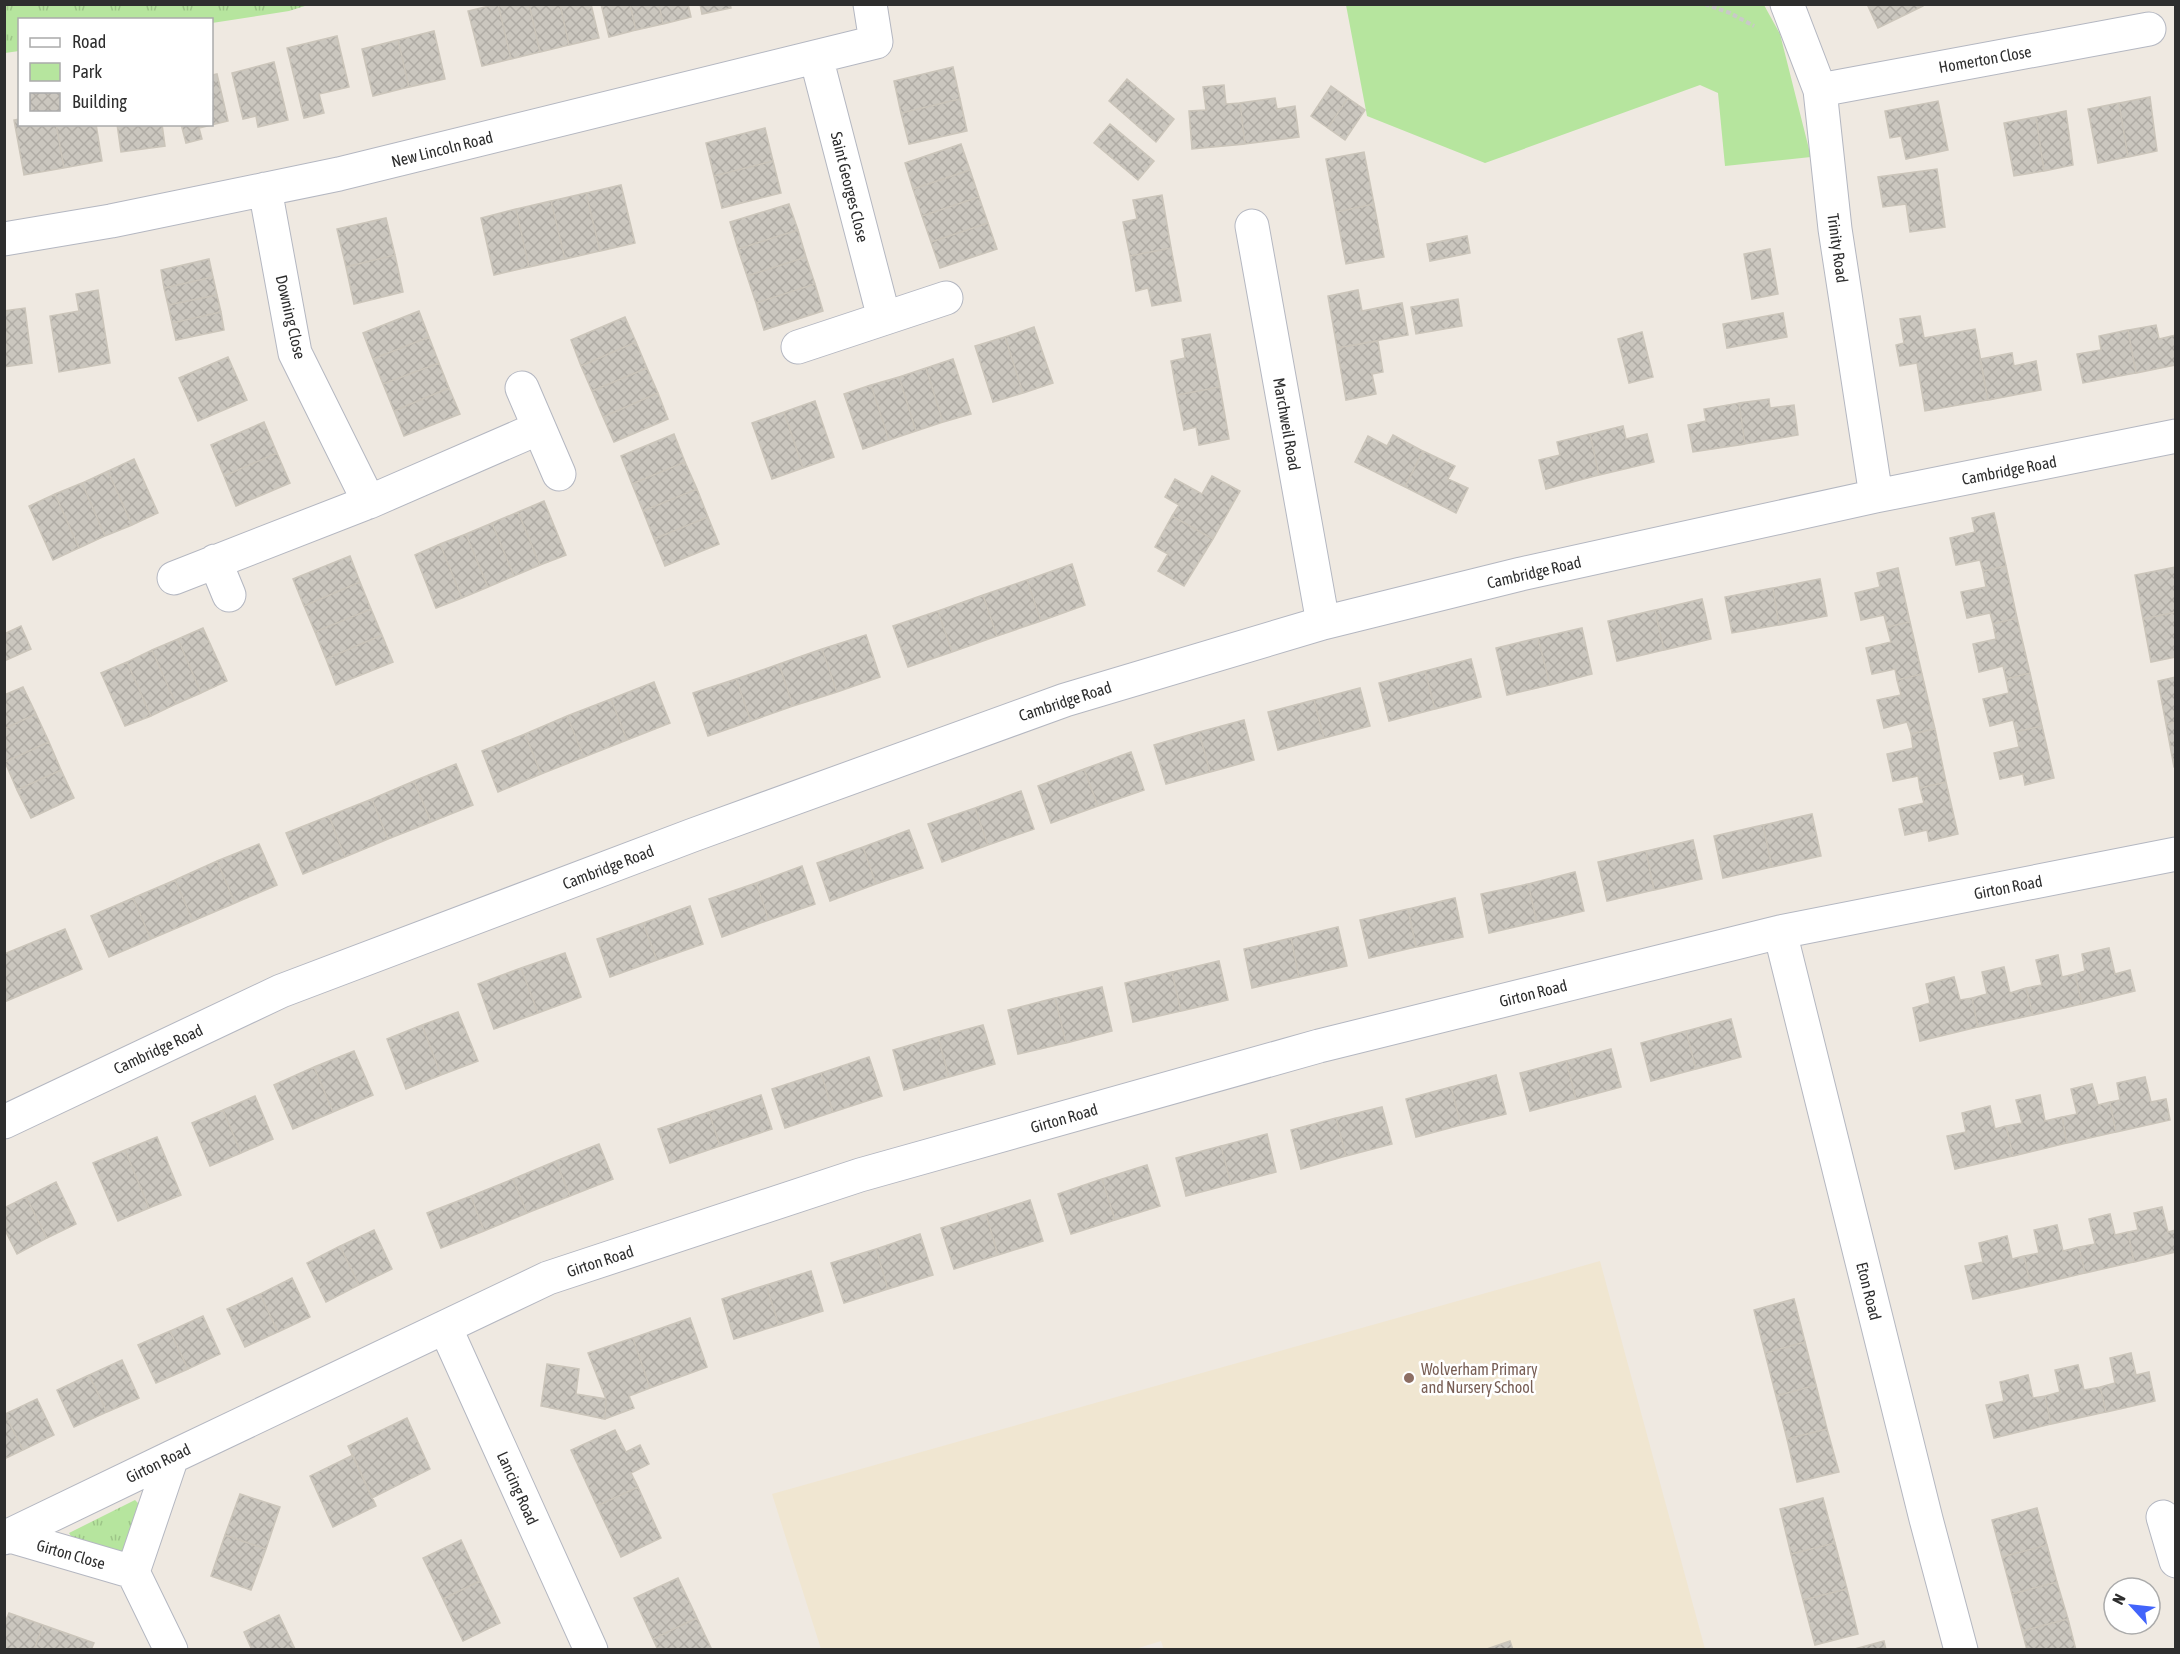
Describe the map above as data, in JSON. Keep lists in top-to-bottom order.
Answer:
{
  "streets": {
    "street": [
      "Homerton Close",
      "New Lincoln Road",
      "Saint Georges Close",
      "Trinity Road",
      "Downing Close",
      "Marchweil Road",
      "Cambridge Road",
      "Girton Road",
      "Eton Road",
      "Lancing Road",
      "Girton Close"
    ]
  },
  "crossings": [
    ["Homerton Close", "Trinity Road"],
    ["New Lincoln Road", "Saint Georges Close"],
    ["New Lincoln Road", "Downing Close"],
    ["Trinity Road", "Cambridge Road"],
    ["Marchweil Road", "Cambridge Road"],
    ["Girton Road", "Eton Road"],
    ["Girton Road", "Lancing Road"],
    ["Girton Road", "Girton Close"]
  ],
  "places": ["Wolverham Primary and Nursery School"],
  "legend": ["Road", "Park", "Building"],
  "north": "top left"
}
